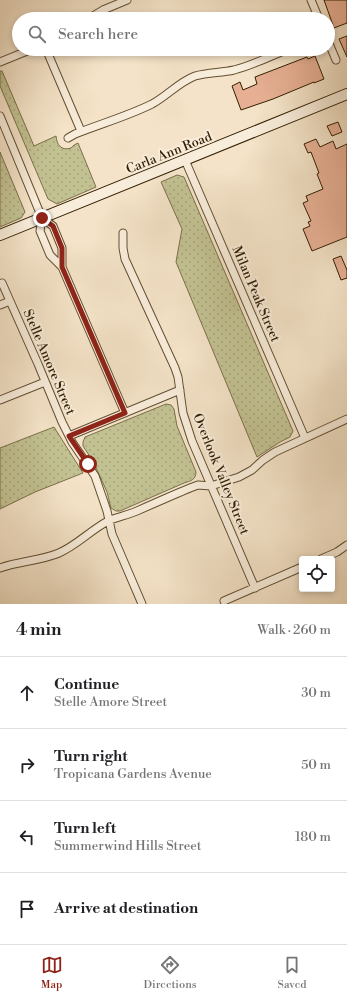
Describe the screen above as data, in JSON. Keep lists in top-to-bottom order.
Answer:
{
  "streets": {
    "street": [
      "Carla Ann Road",
      "Milan Peak Street",
      "Stelle Amore Street",
      "Overlook Valley Street"
    ]
  },
  "crossings": [
    ["Carla Ann Road", "Milan Peak Street"]
  ],
  "page": {
    "search": "Search here",
    "heading": ["4 min", "Walk · 260 m"],
    "list": [
      ["Continue", "Stelle Amore Street", "30 m"],
      ["Turn right", "Tropicana Gardens Avenue", "50 m"],
      ["Turn left", "Summerwind Hills Street", "180 m"],
      "Arrive at destination"
    ],
    "nav": ["Map", "Directions", "Saved"]
  }
}
